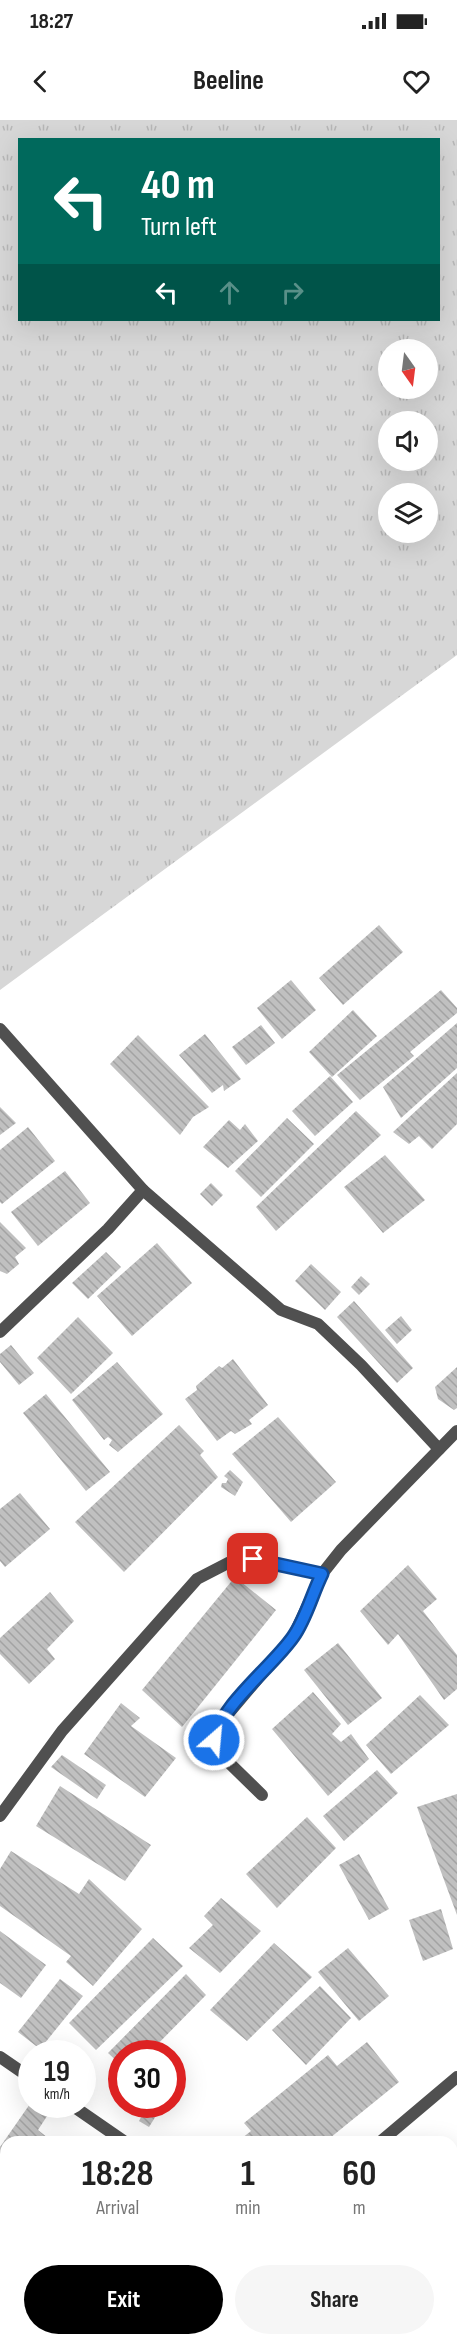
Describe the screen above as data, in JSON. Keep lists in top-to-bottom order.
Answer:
{
  "north": "bottom",
  "page": {
    "status": "18:27",
    "header": "Beeline",
    "turn": ["40 m", "Turn left"],
    "speed": "19 km/h",
    "limit": "30",
    "eta": [
      "18:28",
      "Arrival",
      "1",
      "min",
      "60",
      "m"
    ],
    "buttons": ["Exit", "Share"]
  }
}
